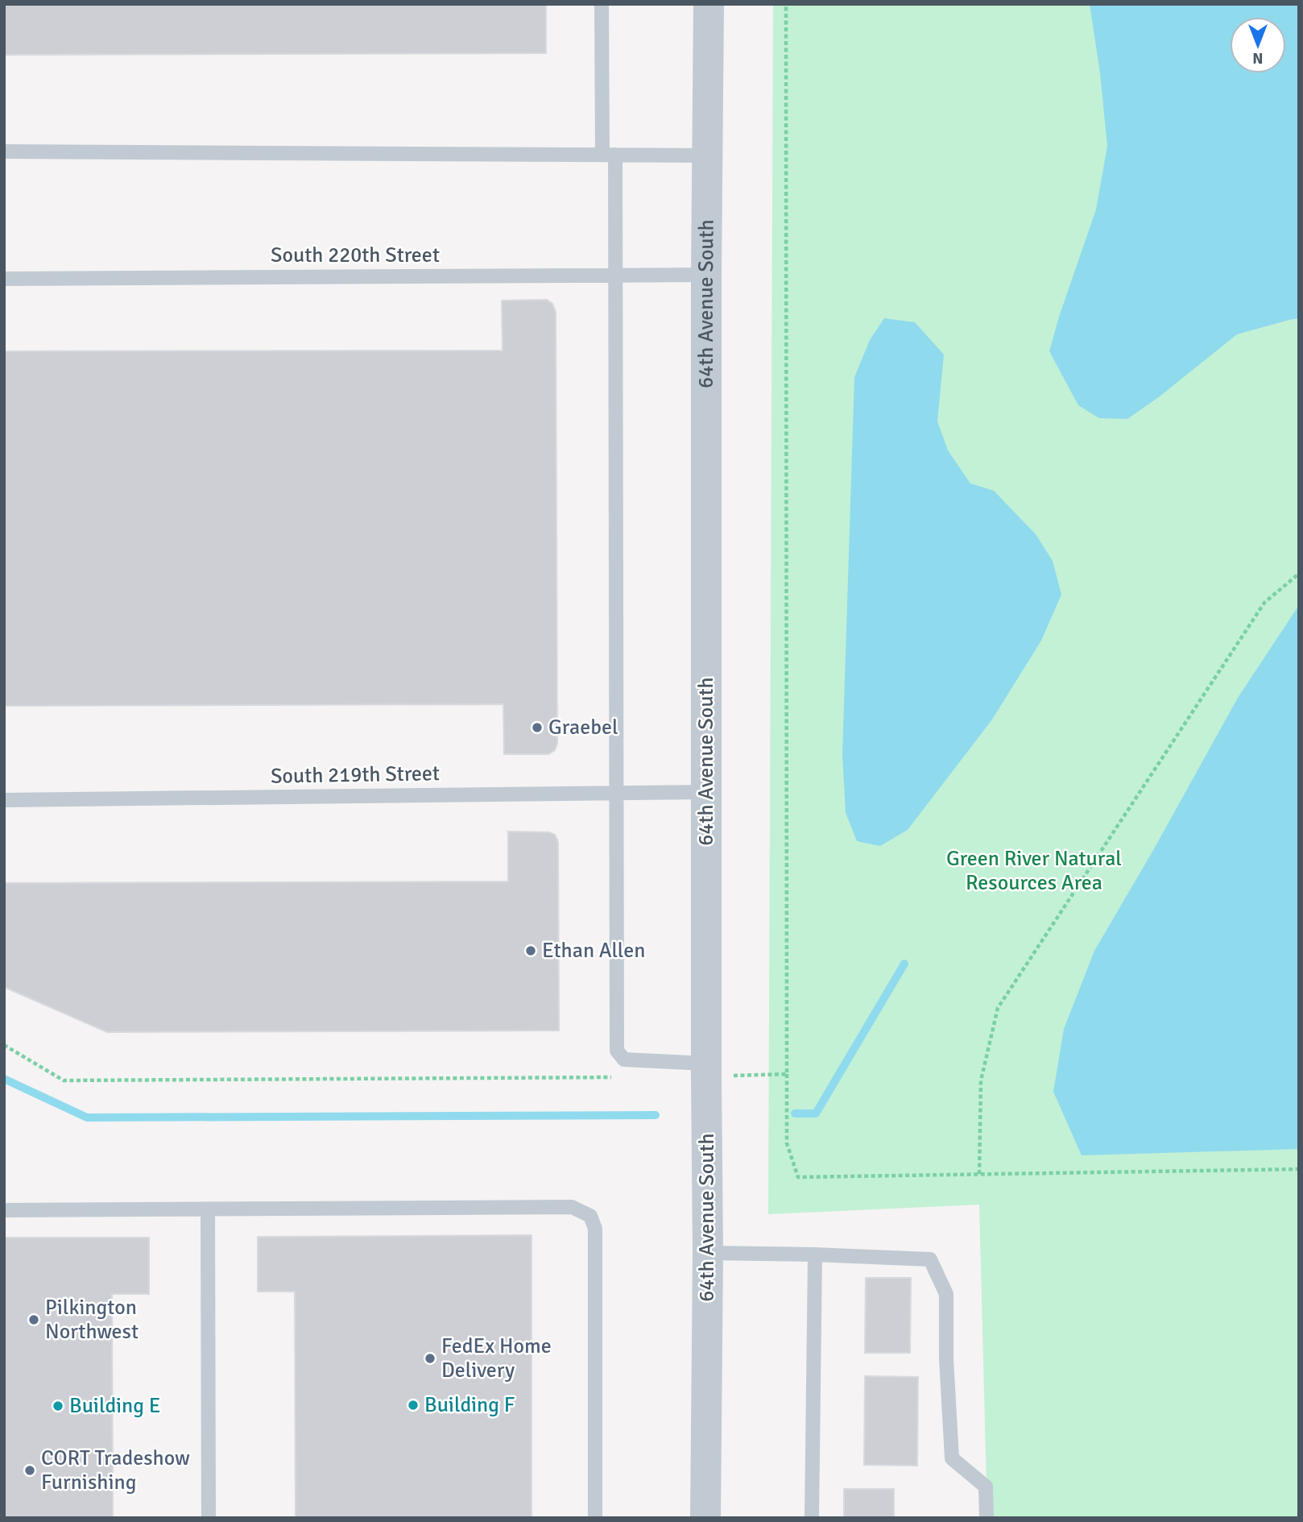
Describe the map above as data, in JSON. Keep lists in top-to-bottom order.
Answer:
{
  "streets": {
    "street": ["64th Avenue South"],
    "lane": ["South 220th Street", "South 219th Street"]
  },
  "crossings": [
    ["South 220th Street", "64th Avenue South"],
    ["64th Avenue South", "South 219th Street"]
  ],
  "parks": ["Green River Natural Resources Area"],
  "places": [
    "Graebel",
    "Ethan Allen",
    "Pilkington Northwest",
    "FedEx Home Delivery",
    "Building F",
    "Building E",
    "CORT Tradeshow Furnishing"
  ],
  "north": "bottom"
}
